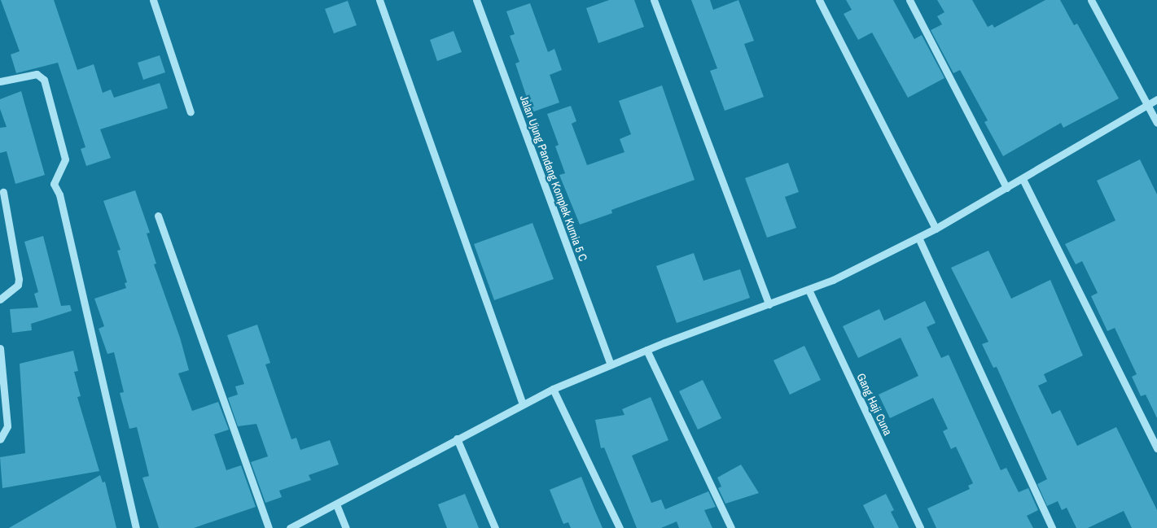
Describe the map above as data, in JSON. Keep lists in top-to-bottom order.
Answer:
{
  "streets": {
    "street": ["Jalan Ujung Pandang Komplek Kurnia 5 C", "Gang Haji Cuna"]
  }
}
